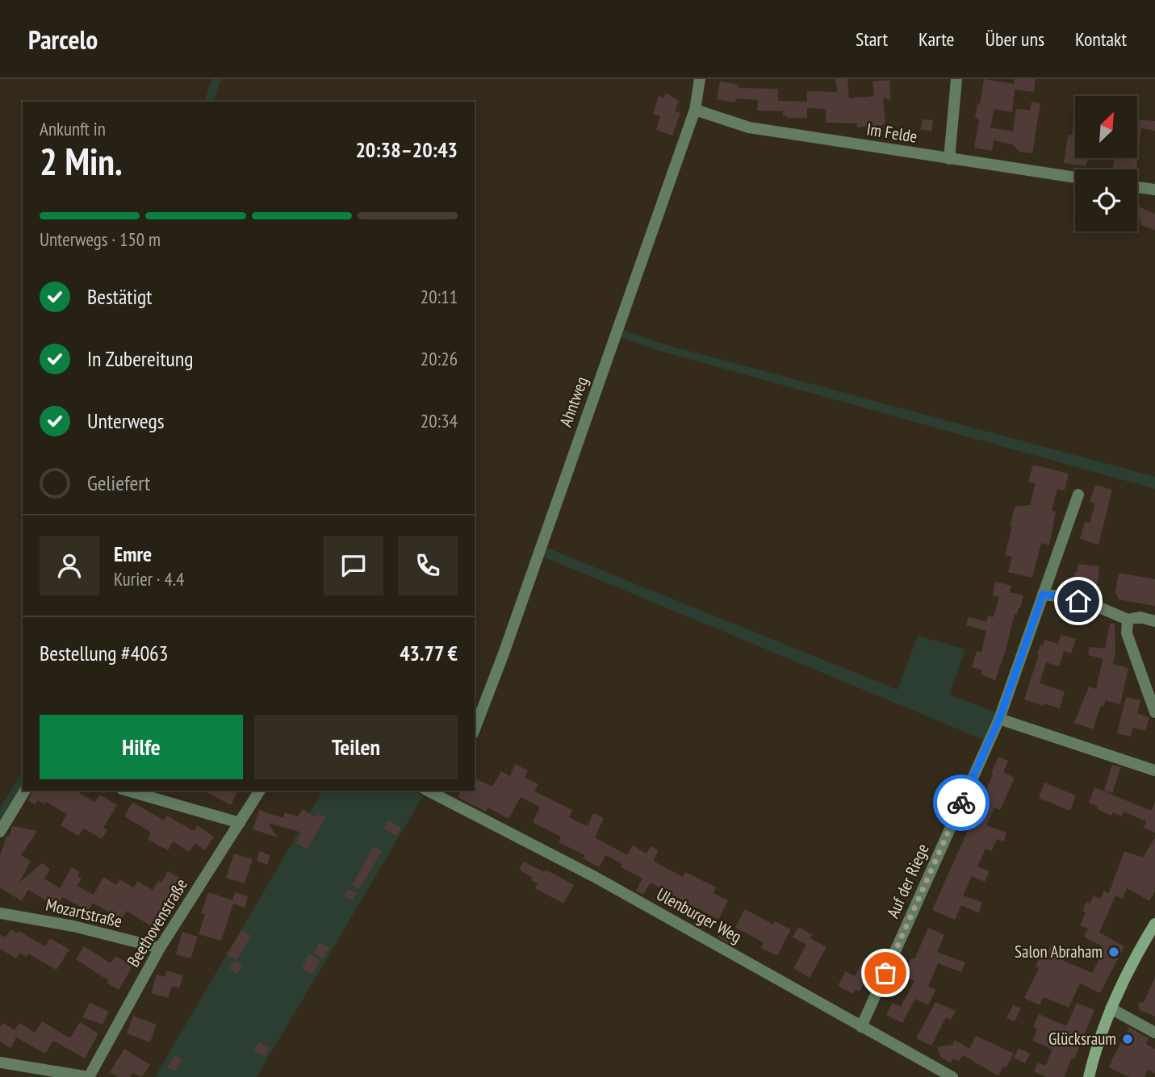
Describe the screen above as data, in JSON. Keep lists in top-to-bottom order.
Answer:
{
  "streets": {
    "street": [
      "Im Felde",
      "Ahntweg",
      "Auf der Riege",
      "Mozartstraße",
      "Ulenburger Weg",
      "Beethovenstraße"
    ]
  },
  "crossings": [
    ["Im Felde", "Ahntweg"],
    ["Auf der Riege", "Ulenburger Weg"],
    ["Mozartstraße", "Beethovenstraße"]
  ],
  "places": ["Salon Abraham", "Glücksraum"],
  "north": "top right",
  "page": {
    "header": "Parcelo",
    "nav": [
      "Start",
      "Karte",
      "Über uns",
      "Kontakt"
    ],
    "heading": ["2 Min.", "Ankunft in", "20:38–20:43"],
    "panel": [
      "Emre",
      "Kurier · 4.4",
      "Bestellung #4063",
      "43.77 €"
    ],
    "bar": "Unterwegs · 150 m",
    "list": [
      ["Bestätigt", "20:11"],
      ["In Zubereitung", "20:26"],
      ["Unterwegs", "20:34"],
      "Geliefert"
    ],
    "buttons": ["Hilfe", "Teilen"]
  }
}
